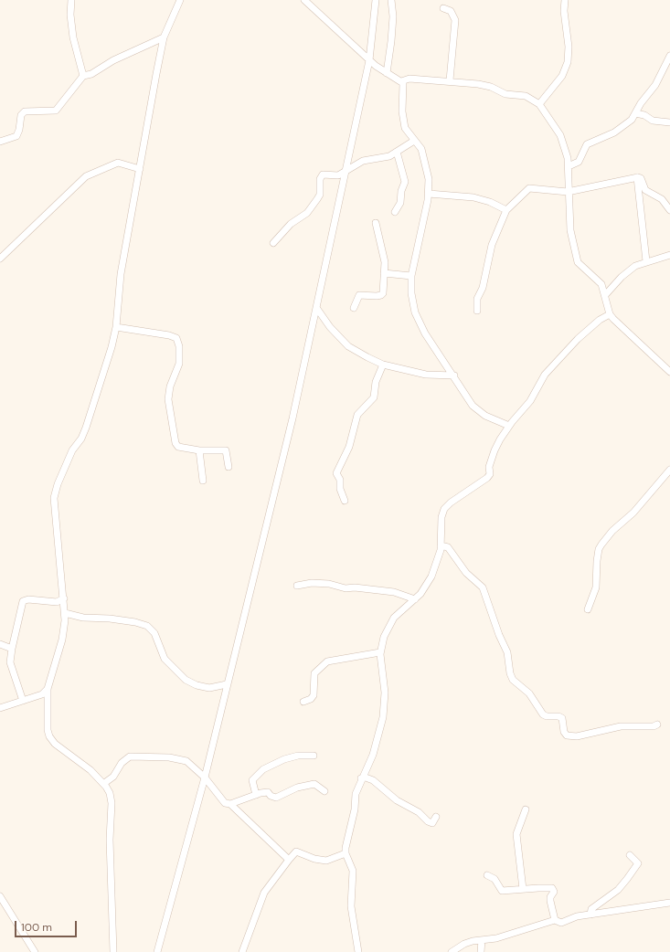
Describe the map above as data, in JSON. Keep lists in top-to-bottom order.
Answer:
{
  "scale_bar": "100 m"
}
